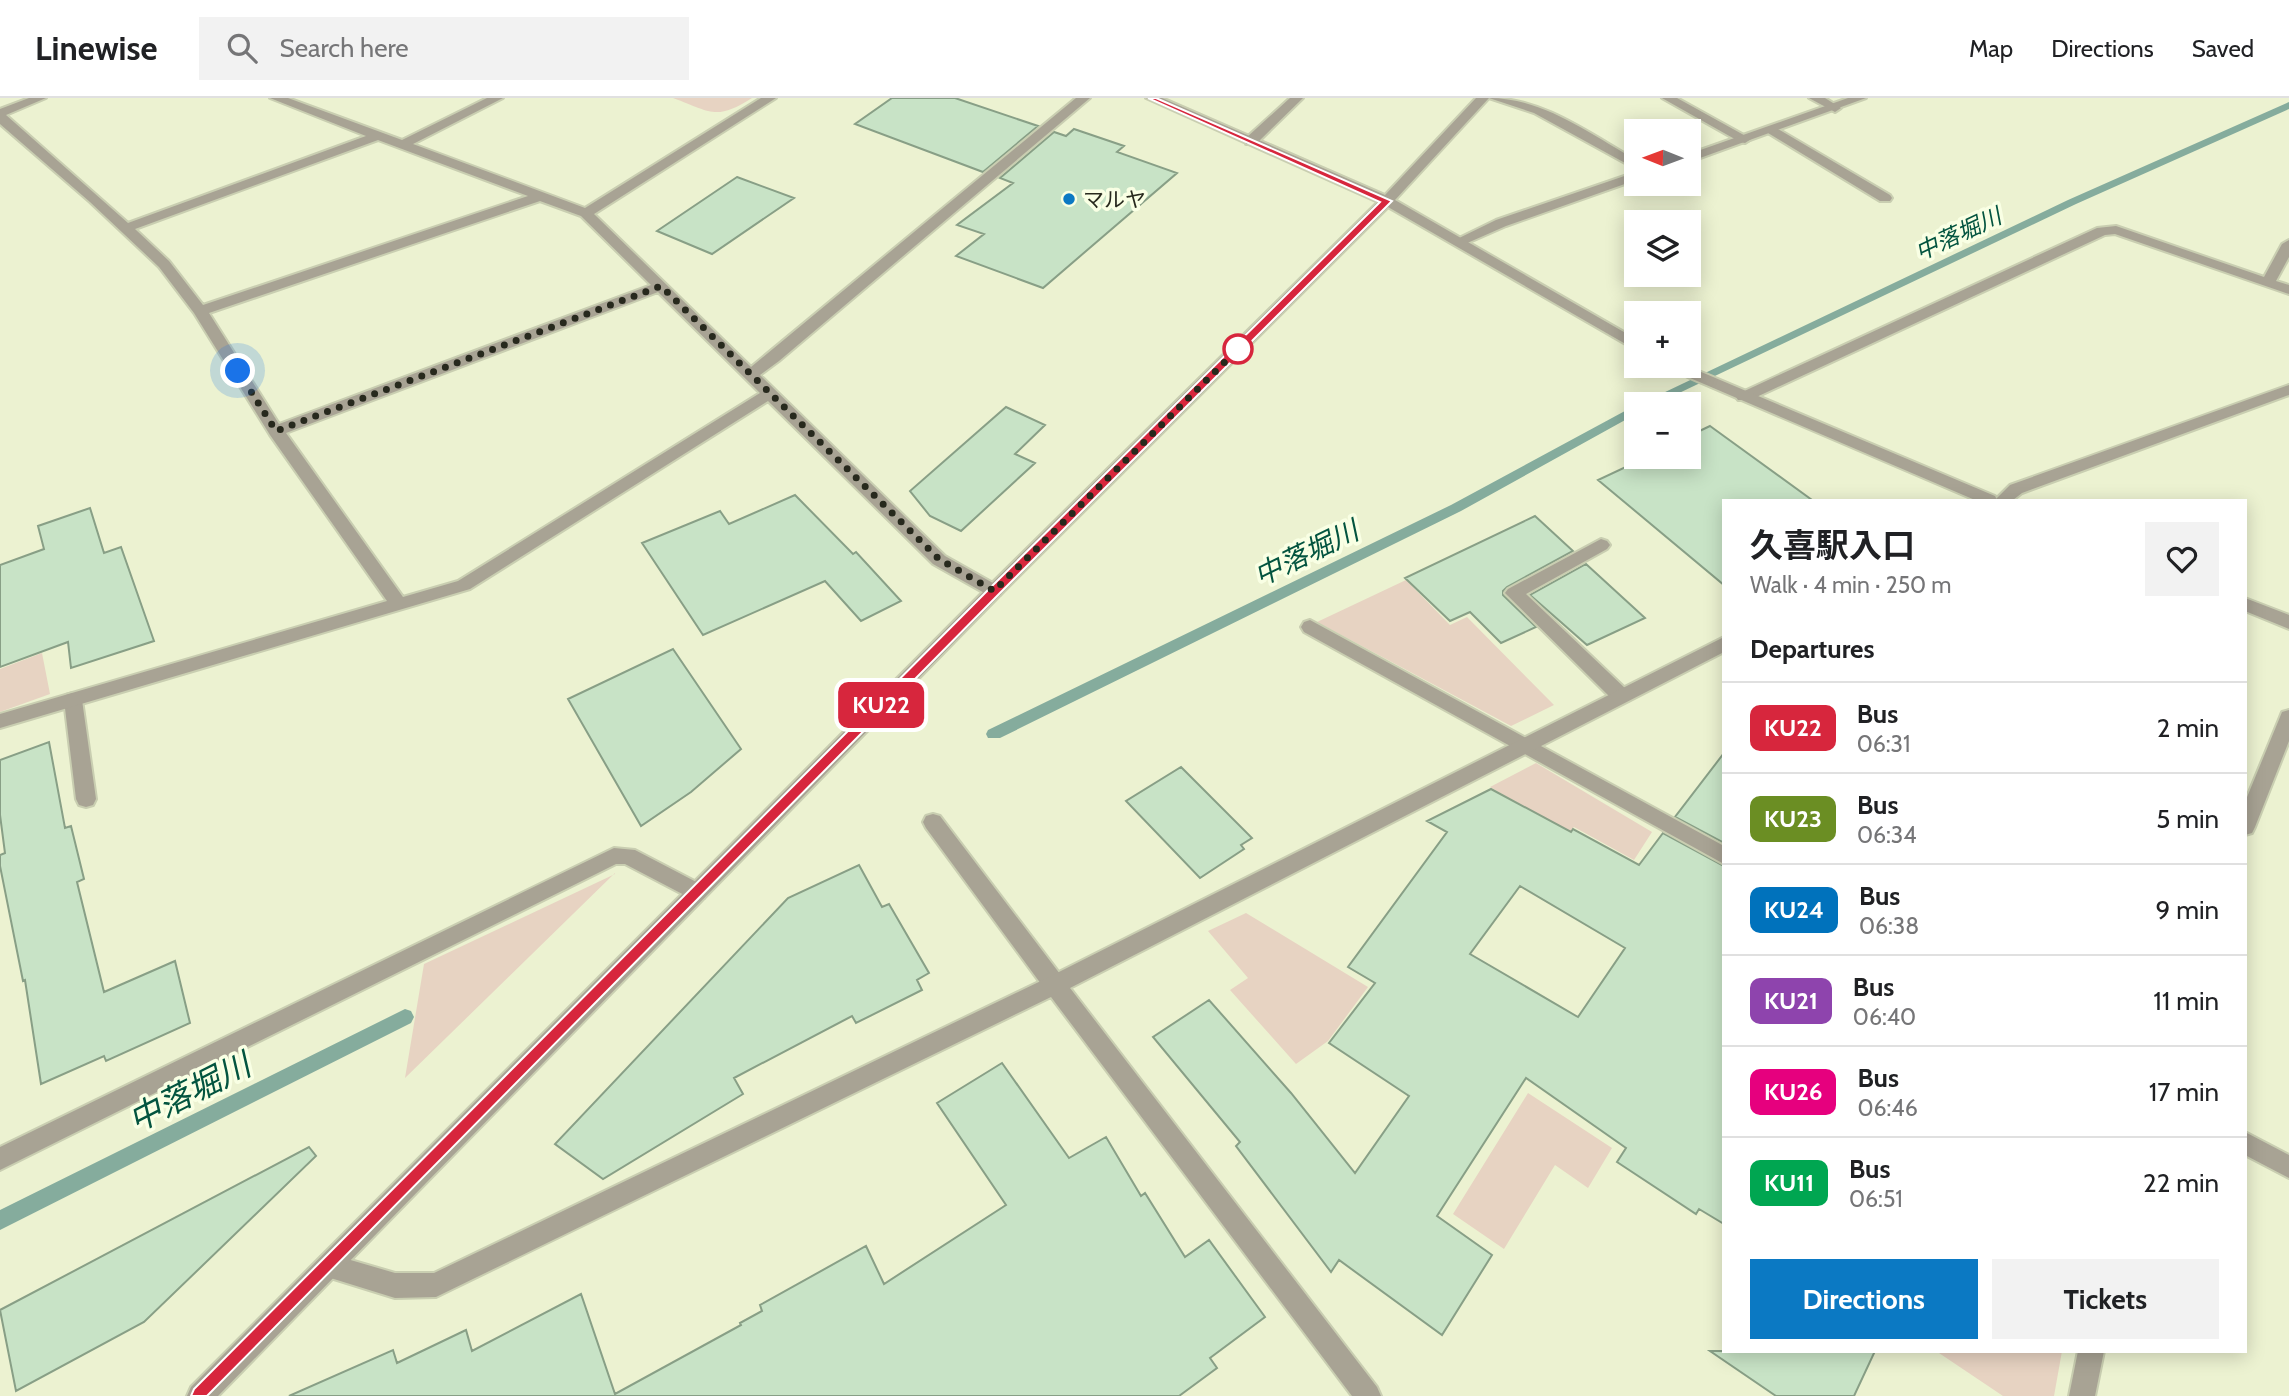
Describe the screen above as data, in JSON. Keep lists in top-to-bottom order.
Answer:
{
  "water": ["中落堀川"],
  "places": ["マルヤ"],
  "lines": ["bus line KU22"],
  "north": "left",
  "page": {
    "header": "Linewise",
    "search": "Search here",
    "nav": ["Map", "Directions", "Saved"],
    "on_map": "KU22",
    "map_buttons": ["+", "−"],
    "heading": [
      ["久喜駅入口", "Walk · 4 min · 250 m"],
      "Departures"
    ],
    "list": [
      {
        "mark": "KU22",
        "name": "Bus",
        "note": "06:31",
        "value": "2 min"
      },
      {
        "mark": "KU23",
        "name": "Bus",
        "note": "06:34",
        "value": "5 min"
      },
      {
        "mark": "KU24",
        "name": "Bus",
        "note": "06:38",
        "value": "9 min"
      },
      {
        "mark": "KU21",
        "name": "Bus",
        "note": "06:40",
        "value": "11 min"
      },
      {
        "mark": "KU26",
        "name": "Bus",
        "note": "06:46",
        "value": "17 min"
      },
      {
        "mark": "KU11",
        "name": "Bus",
        "note": "06:51",
        "value": "22 min"
      }
    ],
    "buttons": ["Directions", "Tickets"]
  }
}
